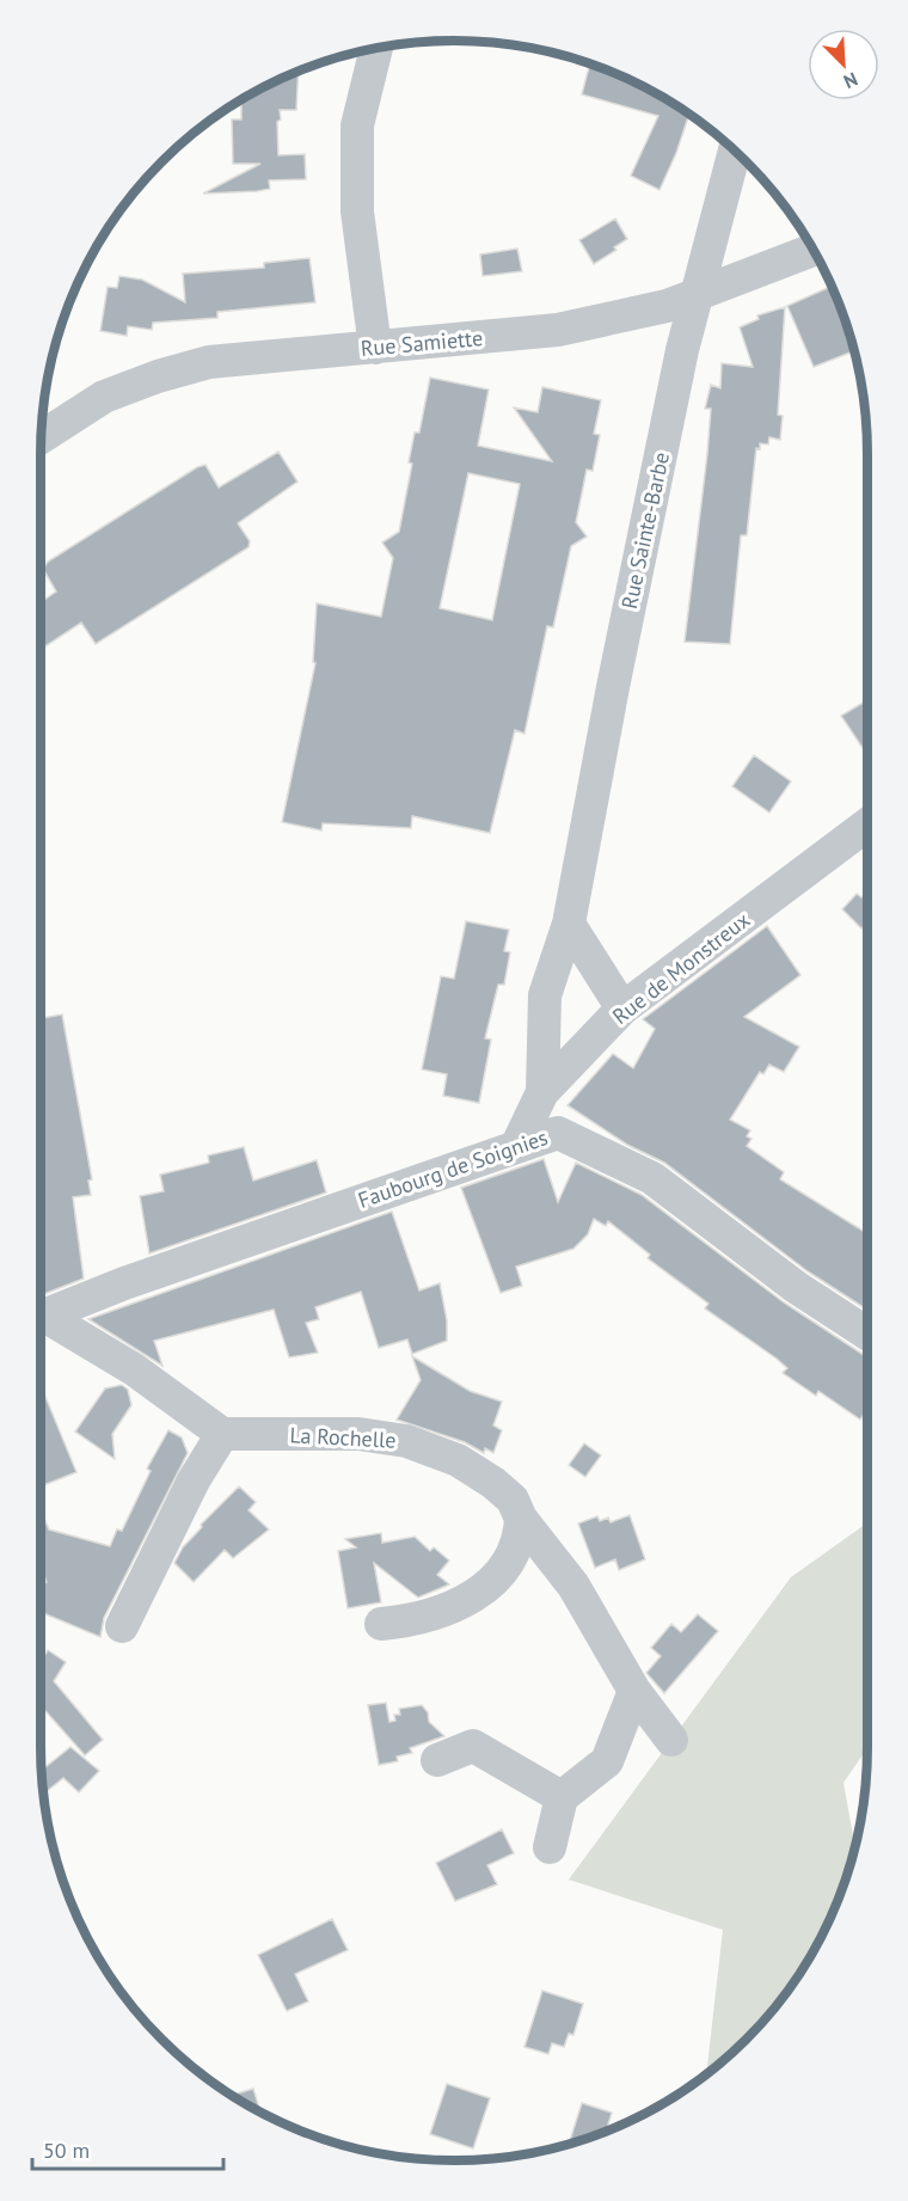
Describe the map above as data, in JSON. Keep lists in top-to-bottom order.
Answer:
{
  "streets": {
    "street": [
      "Rue Samiette",
      "Rue Sainte-Barbe",
      "Rue de Monstreux",
      "Faubourg de Soignies",
      "La Rochelle"
    ]
  },
  "crossings": [
    ["Rue Samiette", "Rue Sainte-Barbe"],
    ["Rue Sainte-Barbe", "Rue de Monstreux"],
    ["Rue de Monstreux", "Faubourg de Soignies"]
  ],
  "scale_bar": "50 m",
  "north": "bottom right"
}
